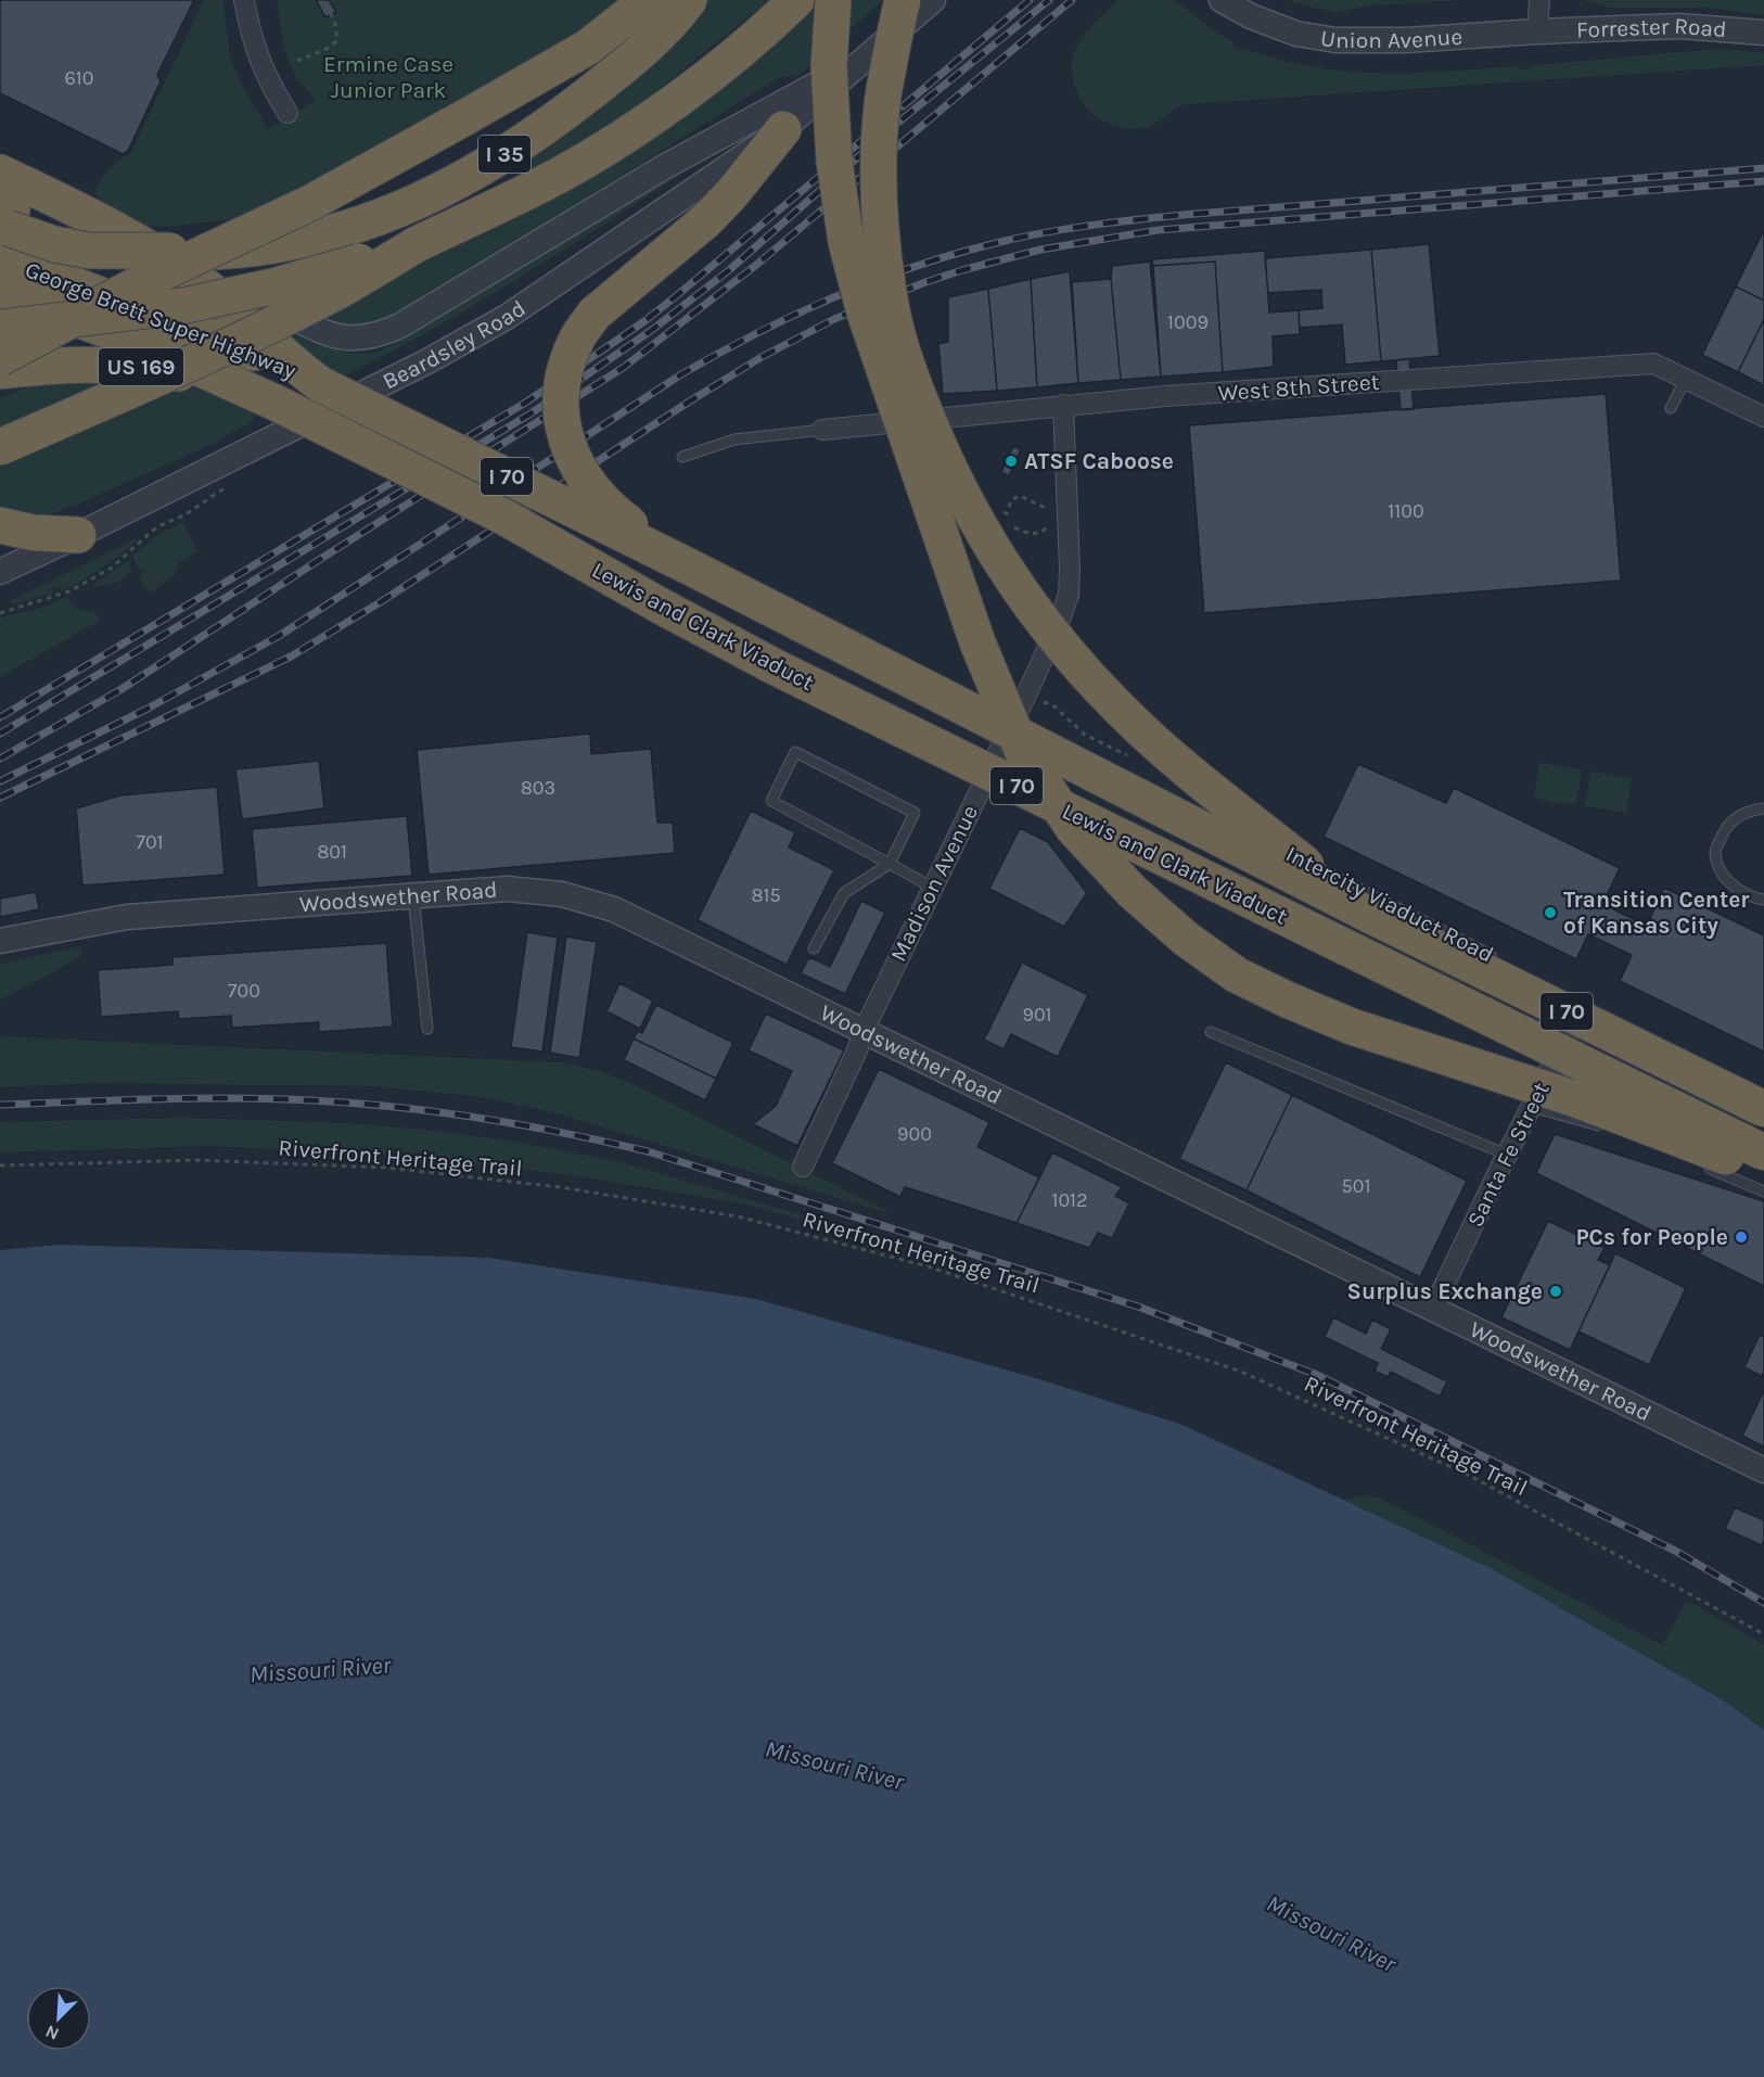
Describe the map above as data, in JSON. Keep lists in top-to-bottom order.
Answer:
{
  "streets": {
    "highway": [
      "I 35",
      "George Brett Super Highway",
      "US 169",
      "I 70",
      "Lewis and Clark Viaduct"
    ],
    "street": [
      "Forrester Road",
      "Union Avenue",
      "Beardsley Road",
      "West 8th Street",
      "Madison Avenue",
      "Woodswether Road",
      "Santa Fe Street"
    ],
    "lane": ["Intercity Viaduct Road"],
    "path": ["Riverfront Heritage Trail"]
  },
  "crossings": [
    ["Forrester Road", "Union Avenue"],
    ["I 35", "Beardsley Road"],
    ["George Brett Super Highway", "US 169"],
    ["George Brett Super Highway", "I 70"],
    ["George Brett Super Highway", "Lewis and Clark Viaduct"],
    ["US 169", "Lewis and Clark Viaduct"],
    ["West 8th Street", "Madison Avenue"],
    ["Madison Avenue", "Woodswether Road"],
    ["Woodswether Road", "Santa Fe Street"]
  ],
  "water": ["Missouri River"],
  "parks": ["Ermine Case Junior Park"],
  "places": [
    "ATSF Caboose",
    "Transition Center of Kansas City",
    "PCs for People",
    "Surplus Exchange"
  ],
  "house_numbers": [
    "610",
    "1009",
    "1100",
    "803",
    "701",
    "801",
    "815",
    "700",
    "901",
    "900",
    "501",
    "1012"
  ],
  "north": "bottom left"
}
